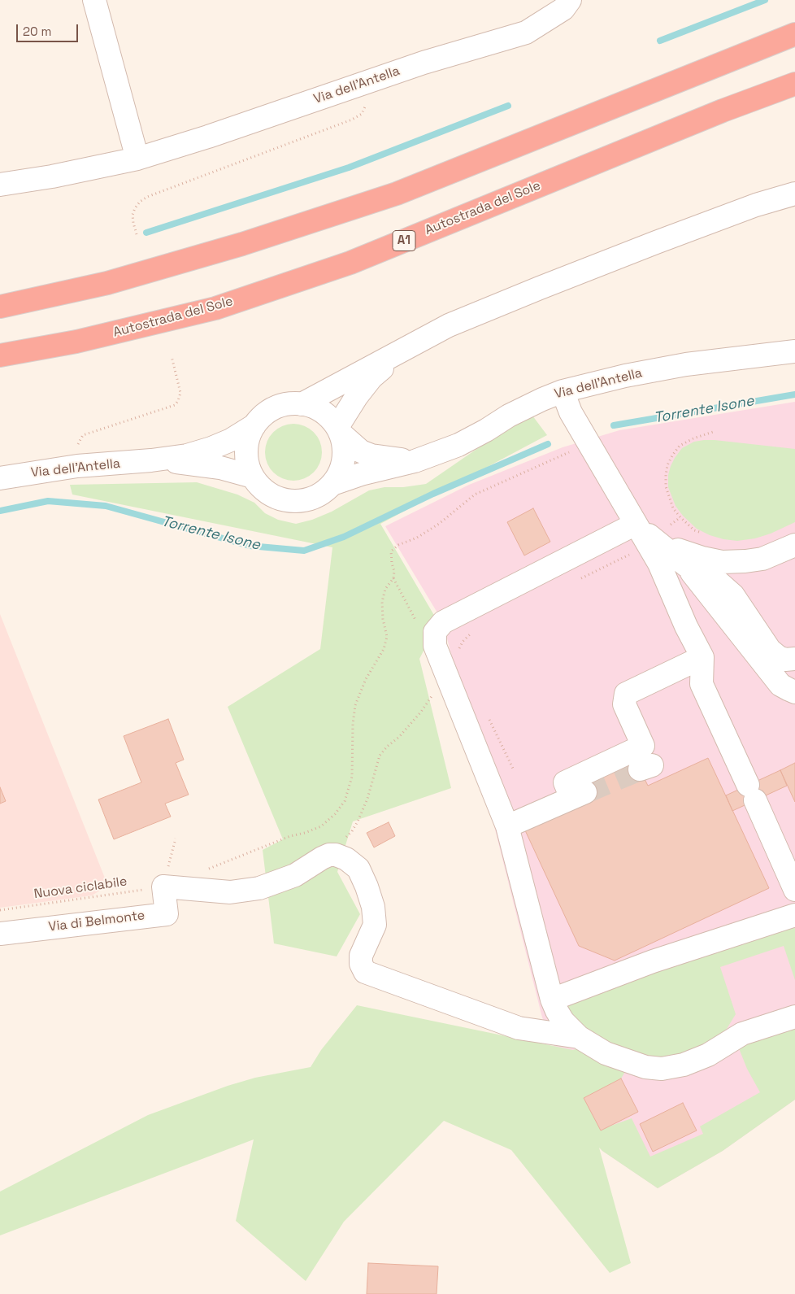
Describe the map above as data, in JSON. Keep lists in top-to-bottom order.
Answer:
{
  "streets": {
    "highway": ["Autostrada del Sole", "A1"],
    "street": ["Via dell'Antella", "Via di Belmonte"],
    "path": ["Nuova ciclabile"]
  },
  "crossings": [
    ["Nuova ciclabile", "Via di Belmonte"]
  ],
  "water": ["Torrente Isone"],
  "scale_bar": "20 m"
}
